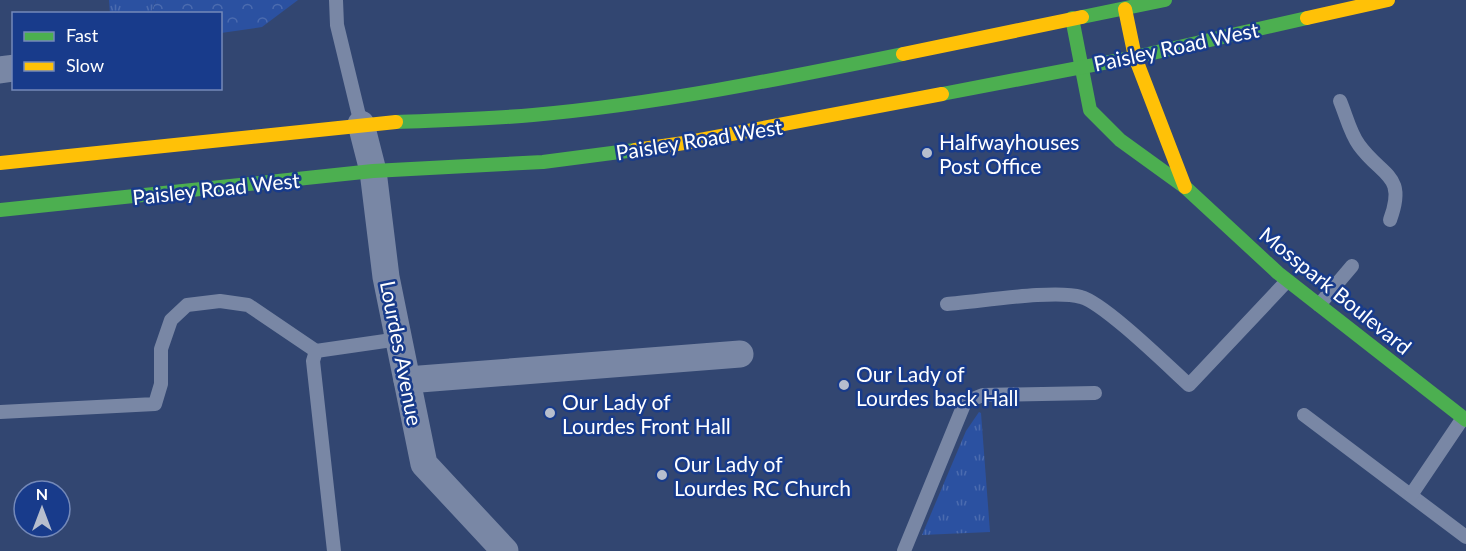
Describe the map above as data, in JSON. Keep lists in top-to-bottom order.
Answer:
{
  "streets": {
    "main road": ["Paisley Road West", "Mosspark Boulevard"],
    "street": ["Lourdes Avenue"]
  },
  "crossings": [
    ["Paisley Road West", "Mosspark Boulevard"],
    ["Paisley Road West", "Lourdes Avenue"]
  ],
  "places": [
    "Halfwayhouses Post Office",
    "Our Lady of Lourdes back Hall",
    "Our Lady of Lourdes Front Hall",
    "Our Lady of Lourdes RC Church"
  ],
  "legend": ["Fast", "Slow"],
  "north": "top"
}
